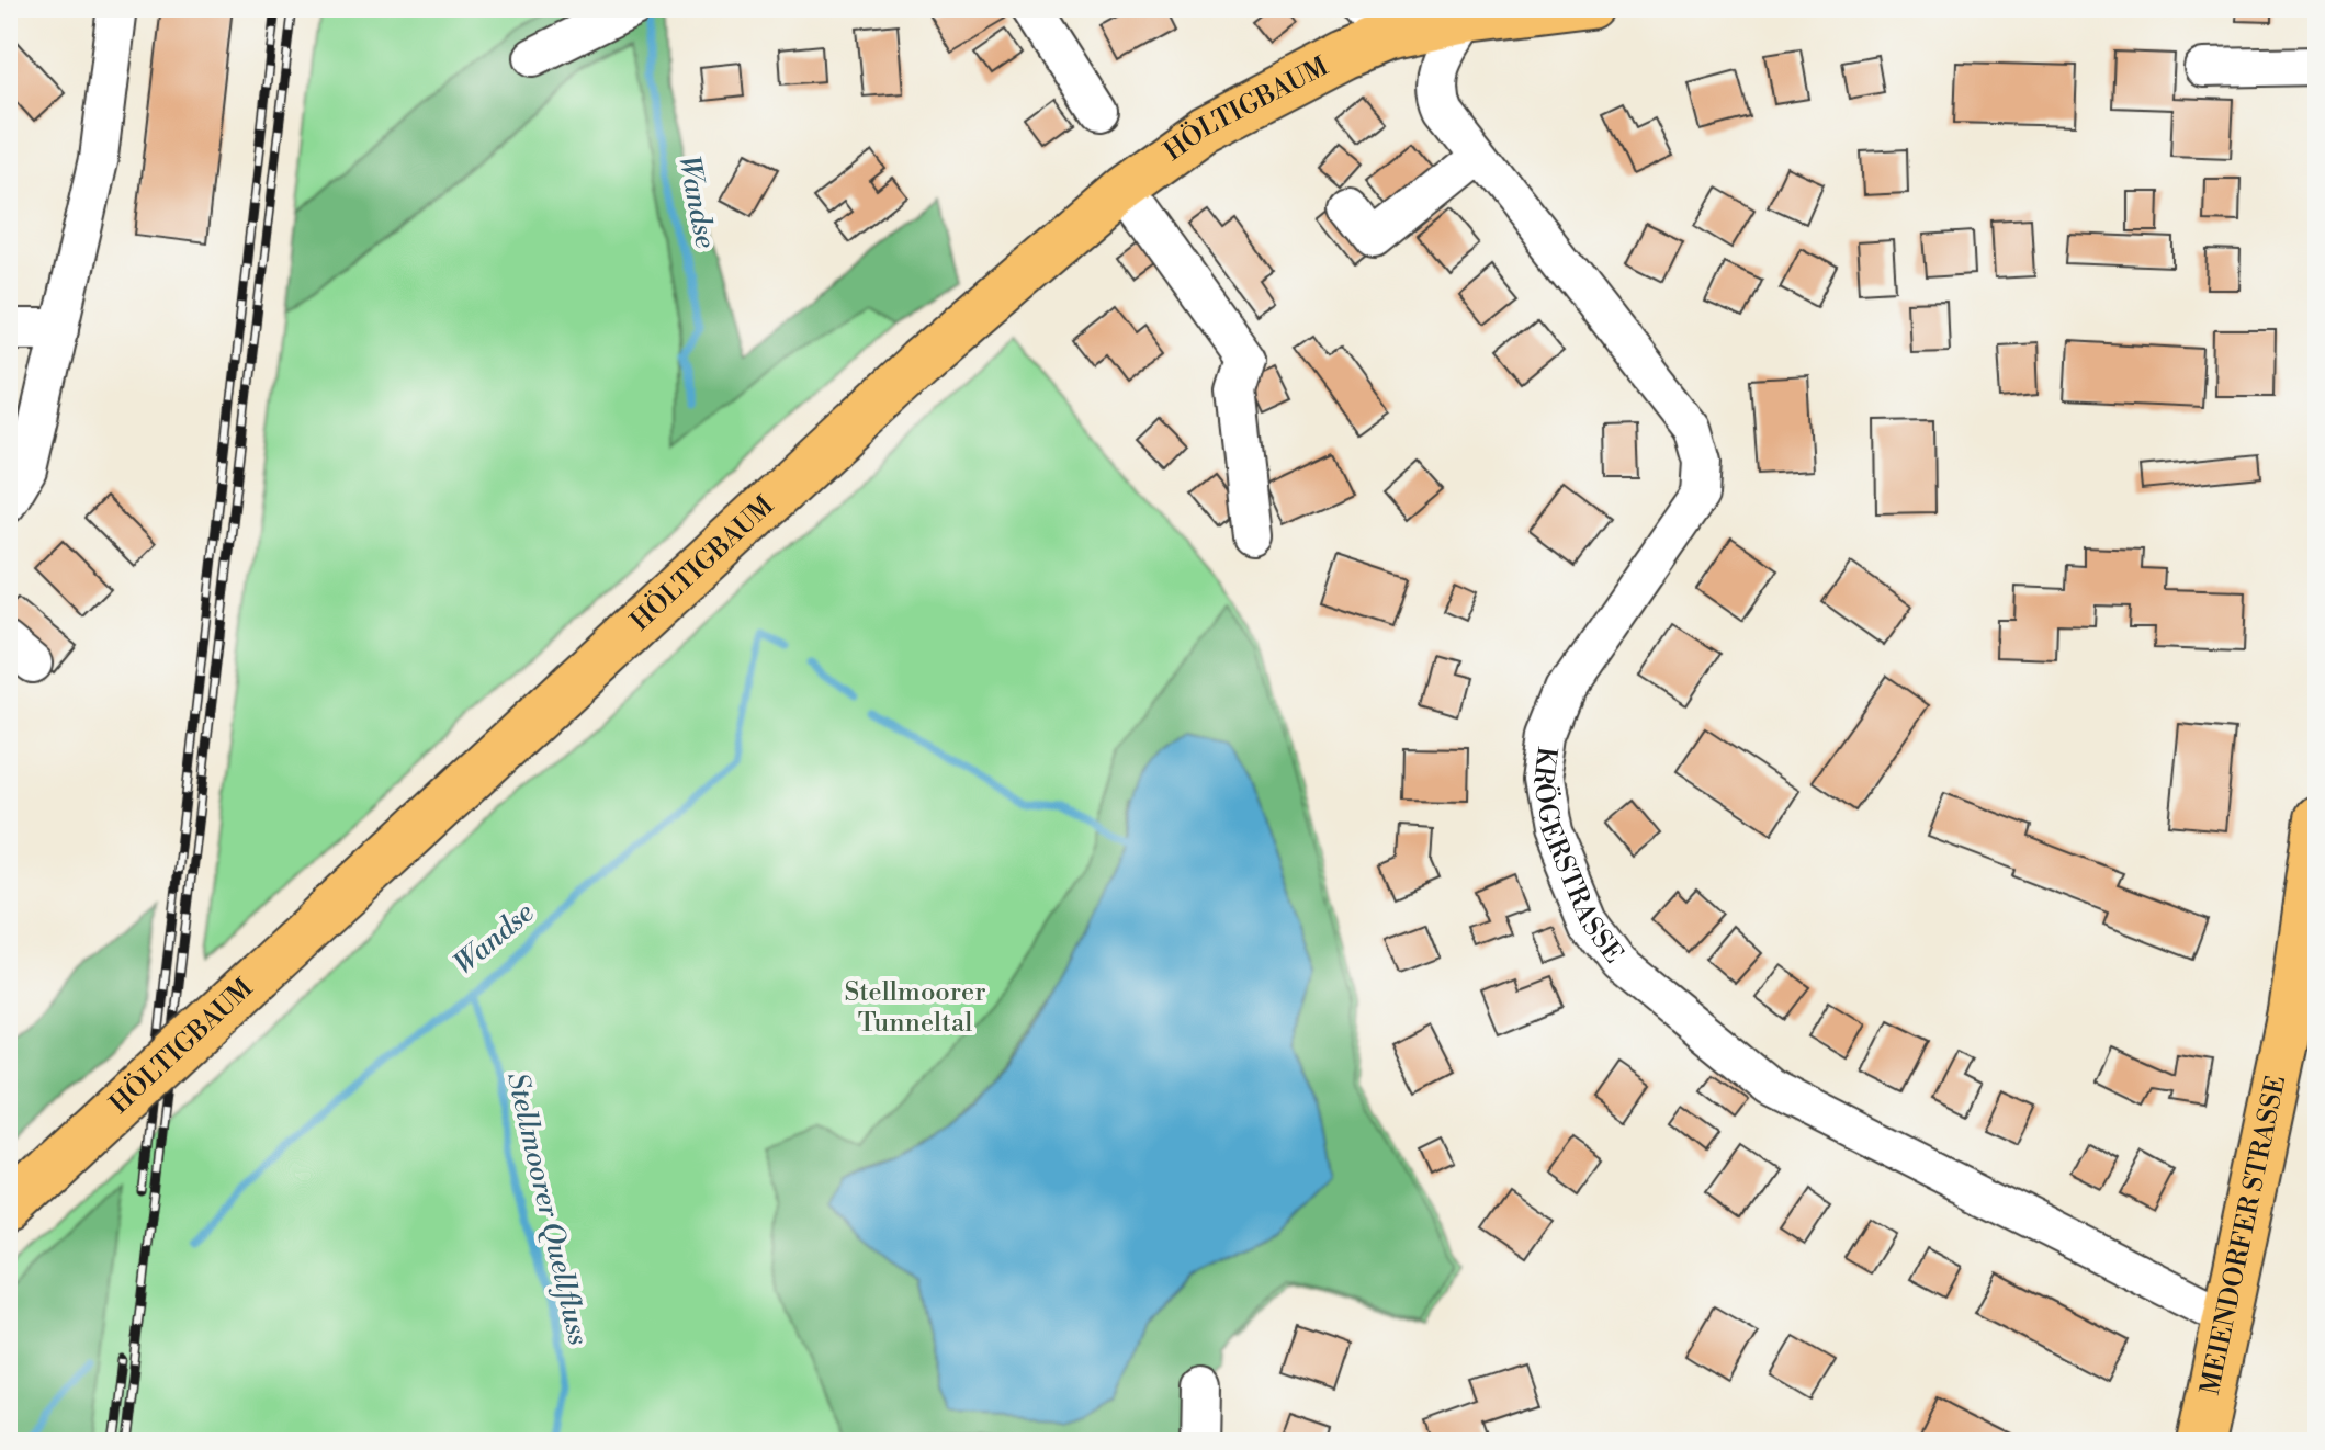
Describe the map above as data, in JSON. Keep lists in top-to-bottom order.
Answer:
{
  "streets": {
    "main road": ["HÖLTIGBAUM", "MEIENDORFER STRASSE"],
    "street": ["KRÖGERSTRASSE"]
  },
  "crossings": [
    ["HÖLTIGBAUM", "KRÖGERSTRASSE"],
    ["KRÖGERSTRASSE", "MEIENDORFER STRASSE"]
  ],
  "water": ["Wandse", "Stellmoorer Quellfluss"],
  "parks": ["Stellmoorer Tunneltal"]
}
